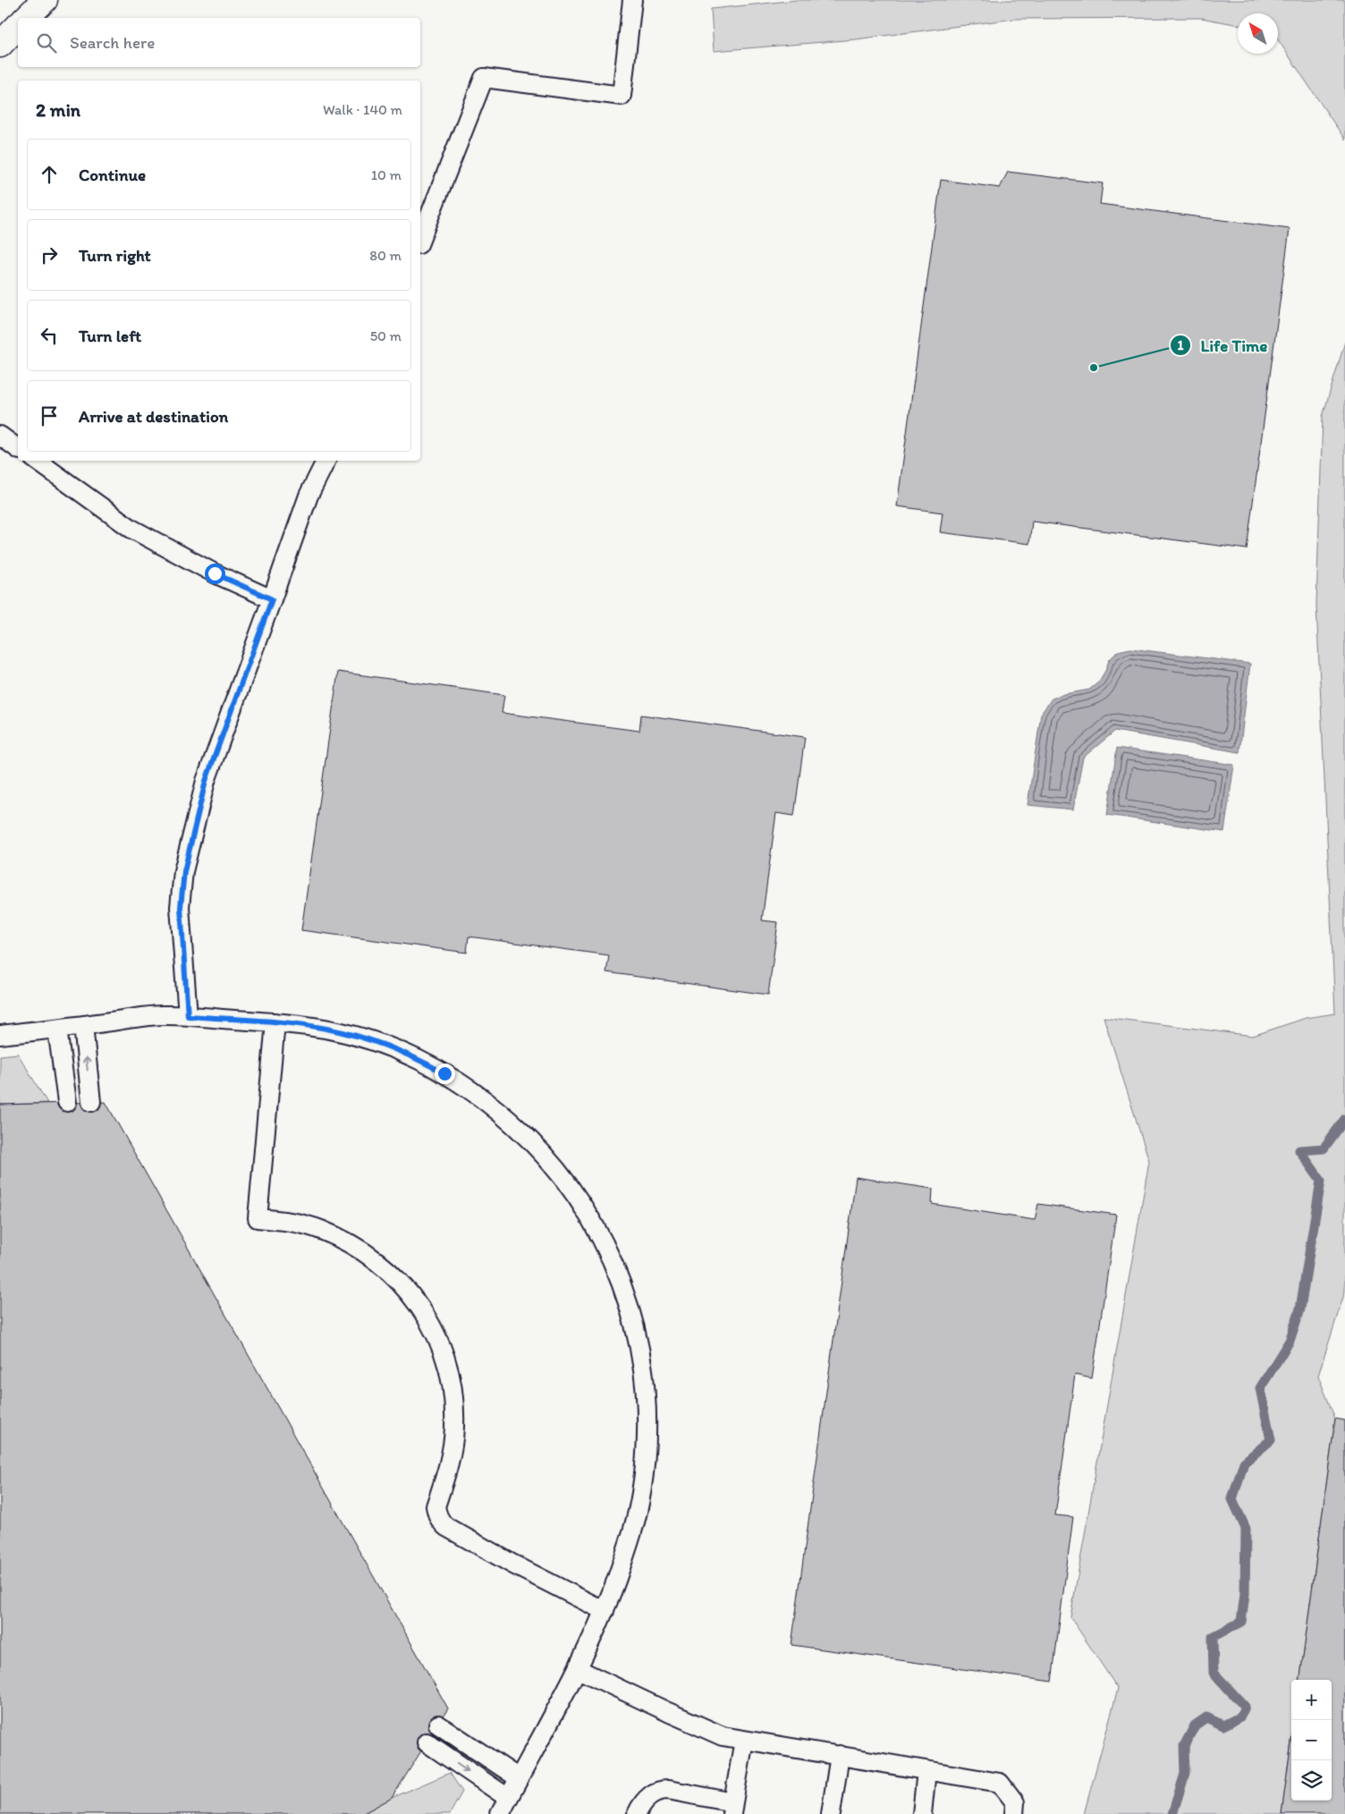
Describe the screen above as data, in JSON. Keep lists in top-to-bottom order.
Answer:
{
  "places": ["Life Time"],
  "north": "top left",
  "page": {
    "search": "Search here",
    "heading": ["2 min", "Walk · 140 m"],
    "list": [
      ["Continue", "10 m"],
      ["Turn right", "80 m"],
      ["Turn left", "50 m"],
      "Arrive at destination"
    ],
    "map_buttons": ["+", "−"]
  }
}
